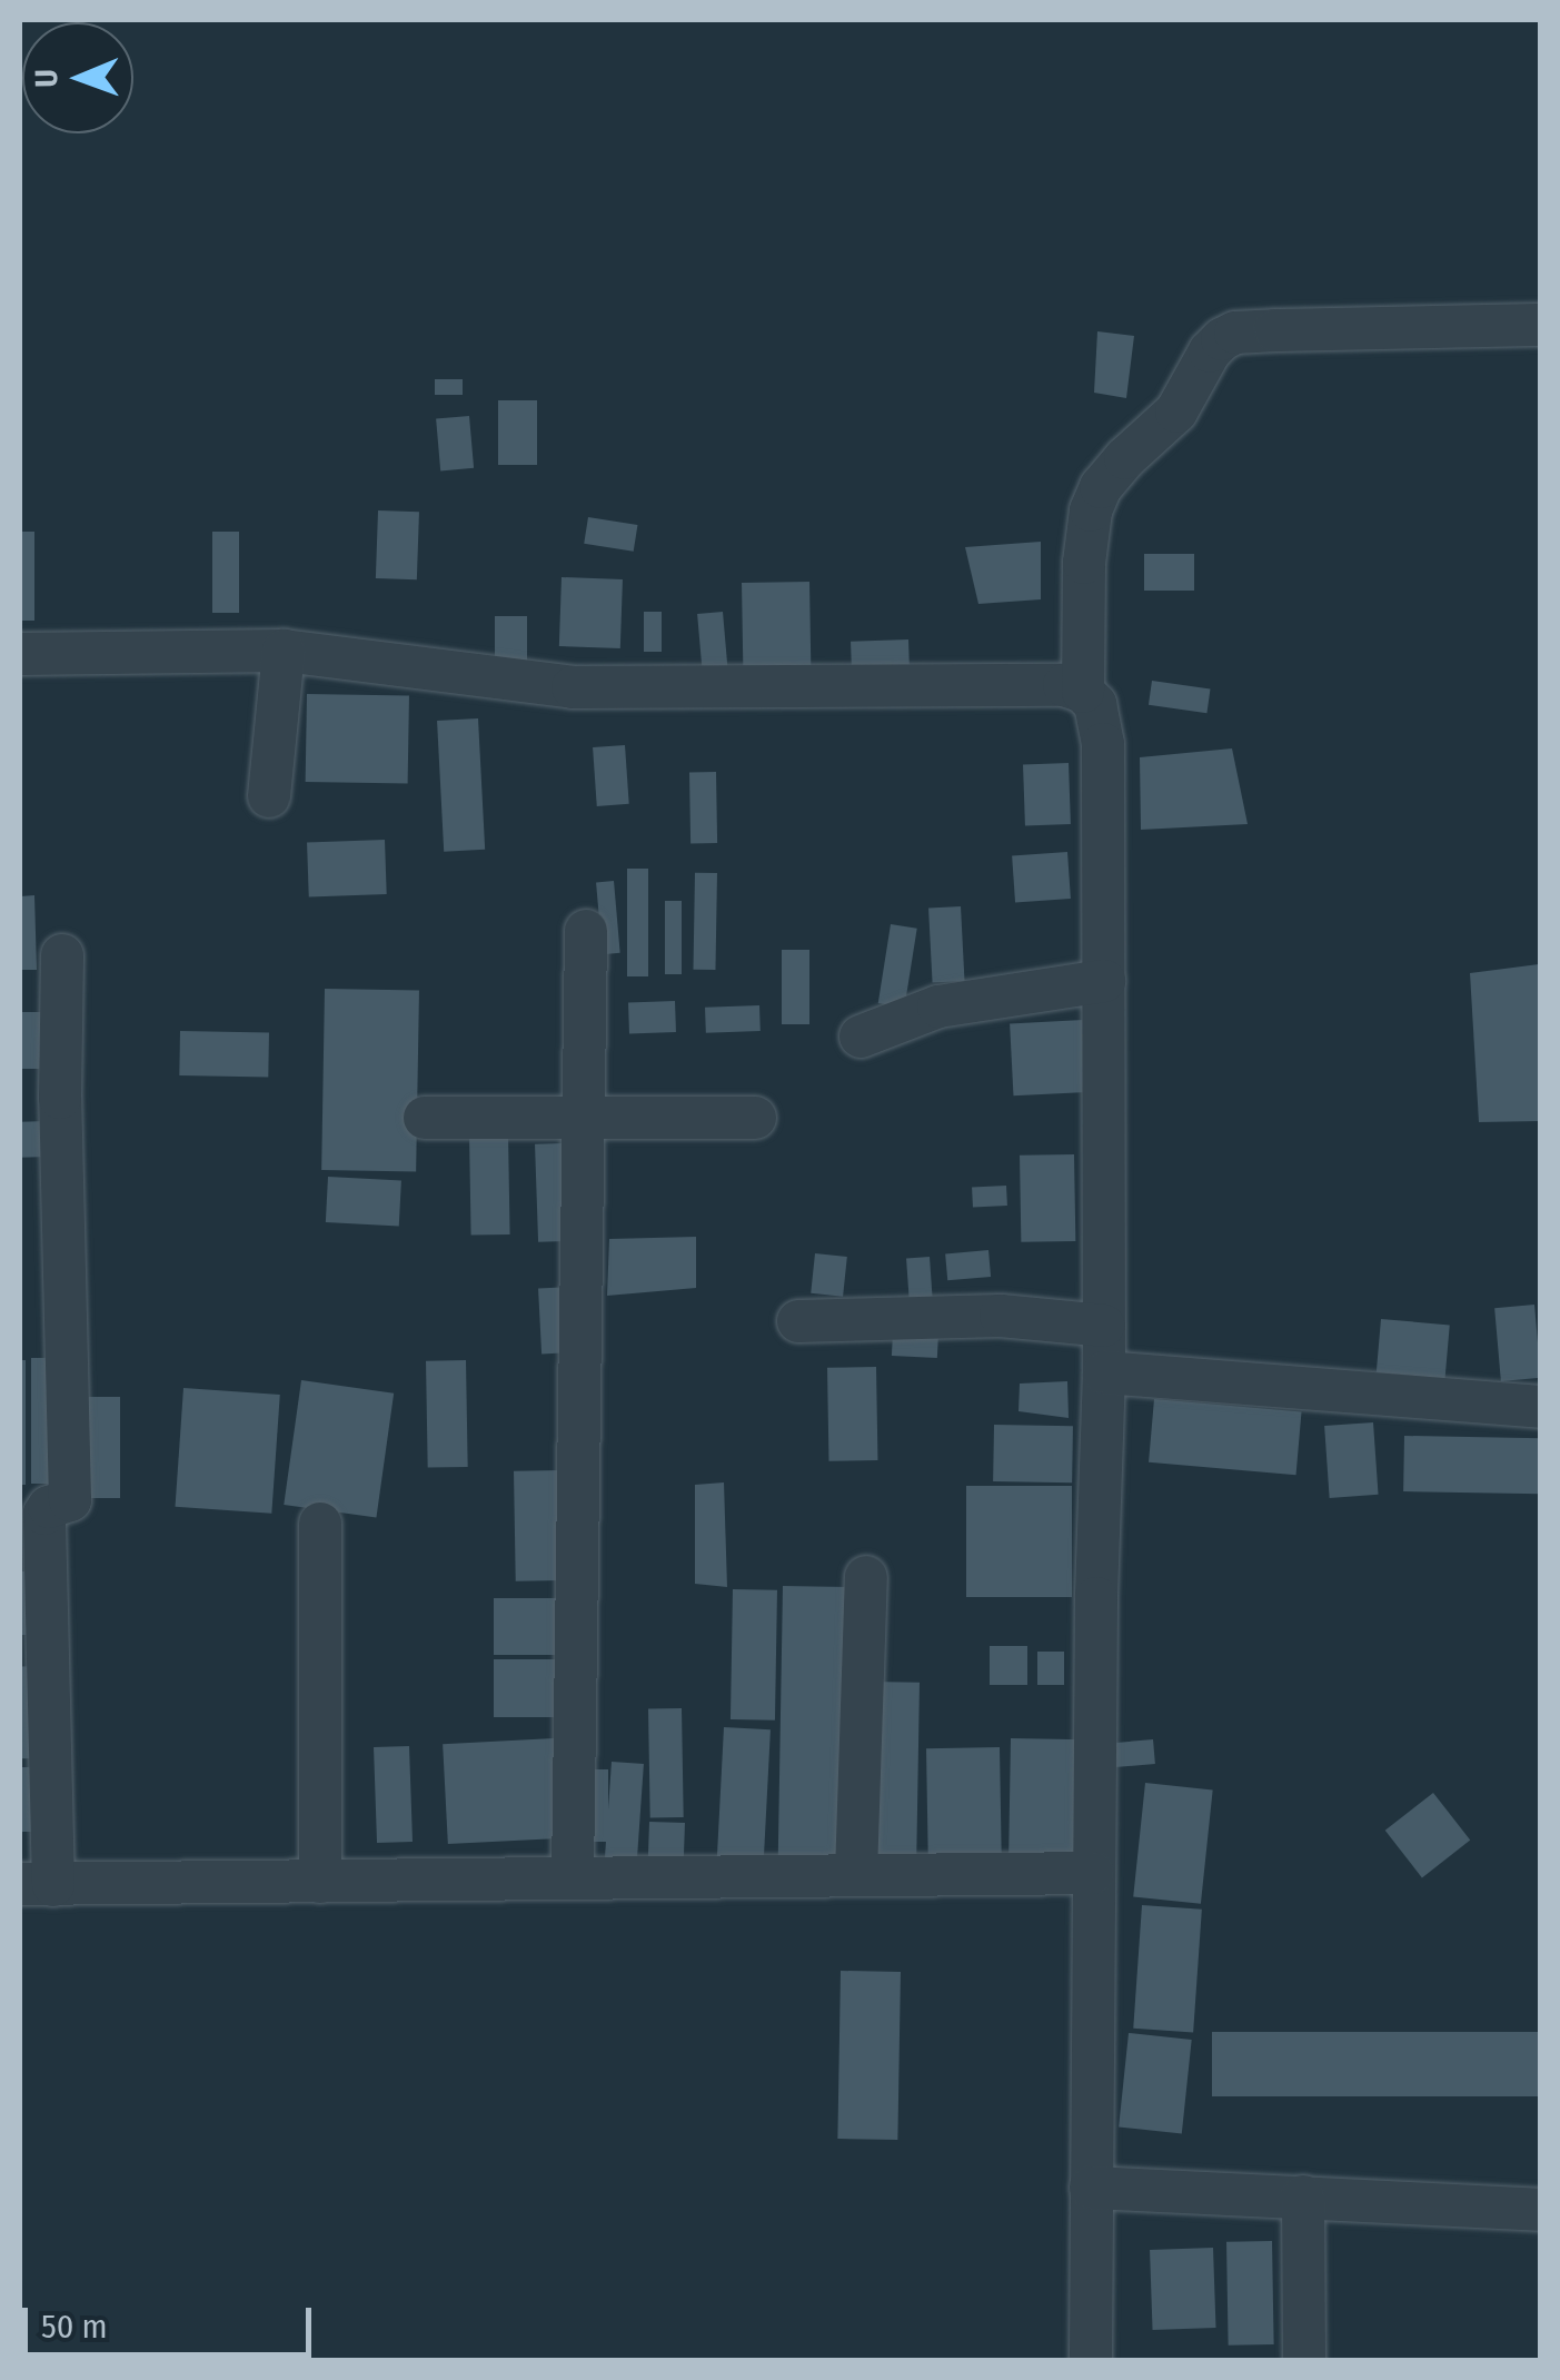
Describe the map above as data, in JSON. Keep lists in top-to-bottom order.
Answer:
{
  "scale_bar": "50 m",
  "north": "left"
}
